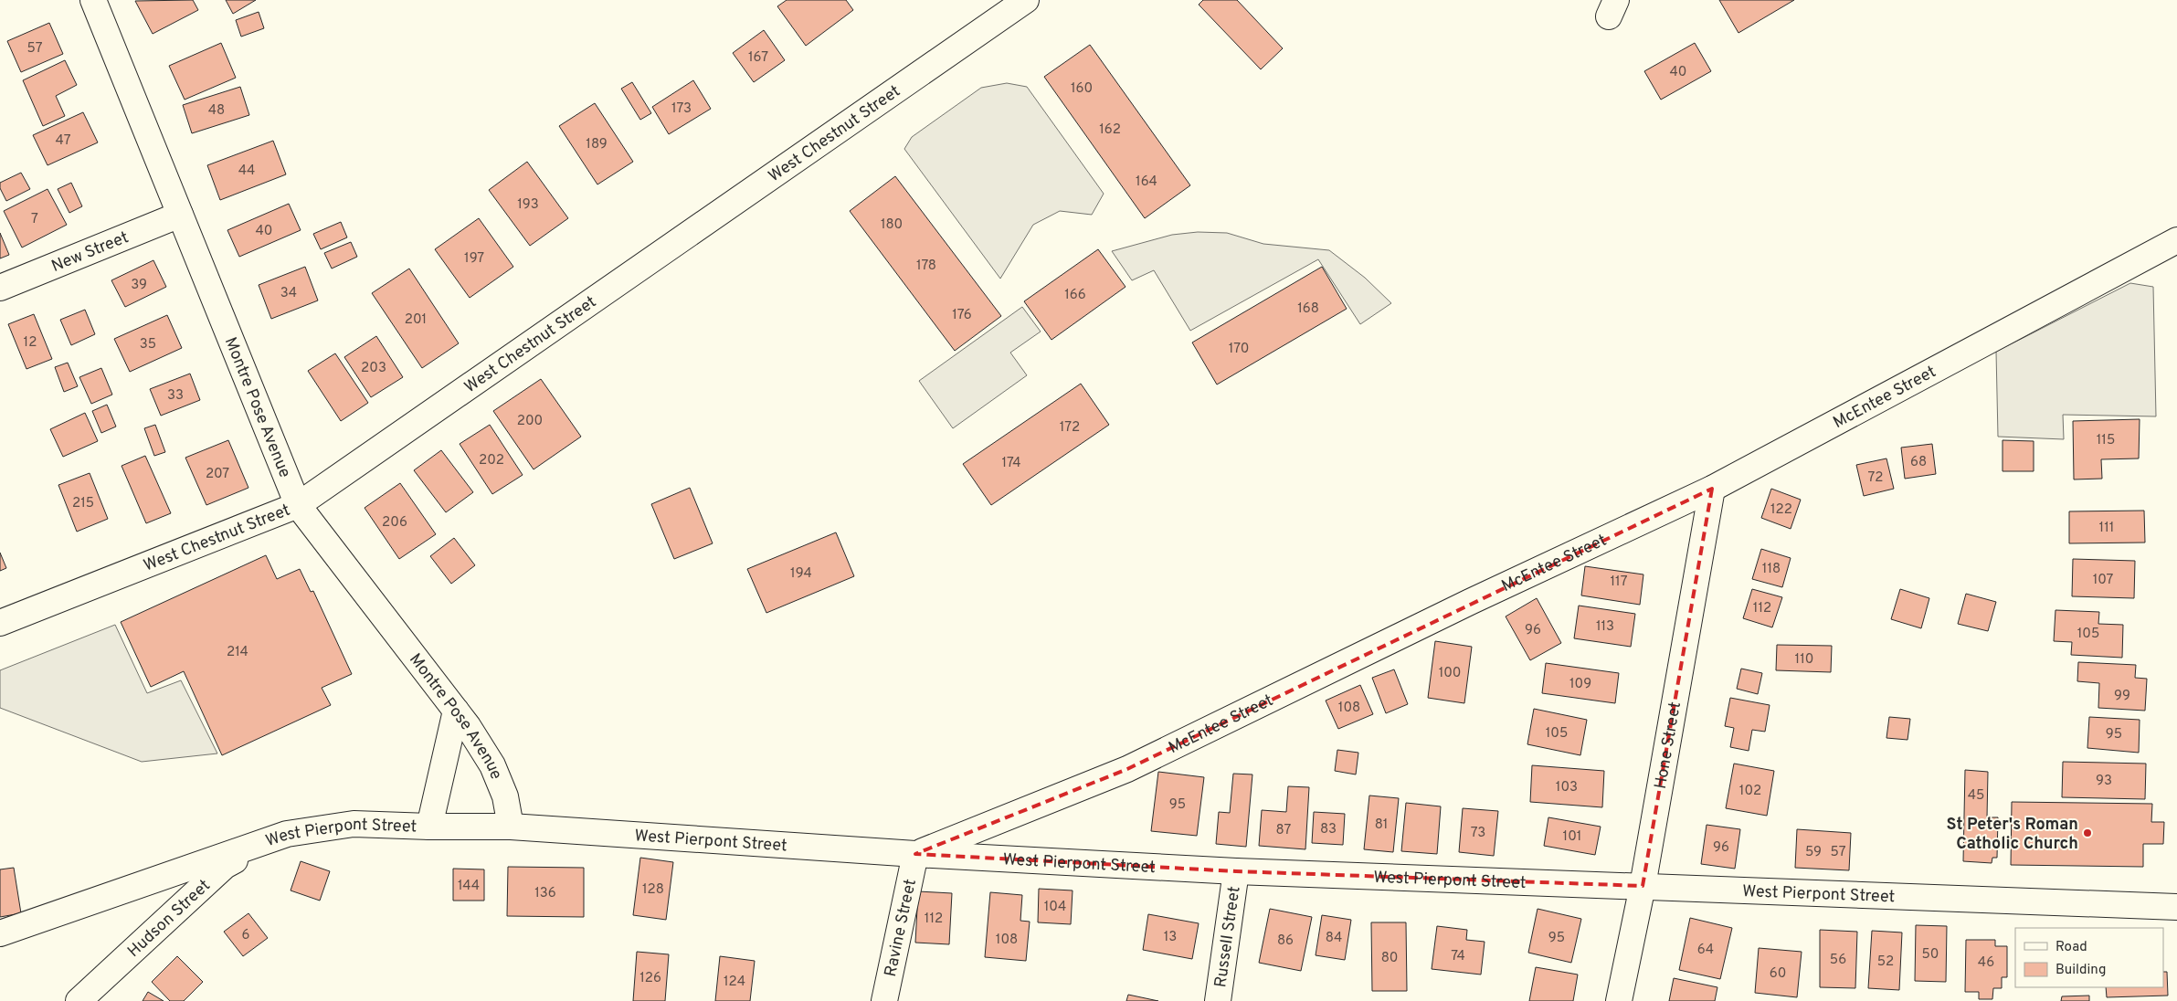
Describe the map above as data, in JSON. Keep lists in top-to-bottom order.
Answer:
{
  "streets": {
    "street": [
      "West Chestnut Street",
      "New Street",
      "McEntee Street",
      "Montre Pose Avenue",
      "Hone Street",
      "West Pierpont Street",
      "Hudson Street",
      "Ravine Street",
      "Russell Street"
    ]
  },
  "crossings": [
    ["West Chestnut Street", "Montre Pose Avenue"],
    ["New Street", "Montre Pose Avenue"],
    ["McEntee Street", "Hone Street"],
    ["McEntee Street", "West Pierpont Street"],
    ["McEntee Street", "Ravine Street"],
    ["Montre Pose Avenue", "West Pierpont Street"],
    ["Hone Street", "West Pierpont Street"],
    ["West Pierpont Street", "Hudson Street"],
    ["West Pierpont Street", "Ravine Street"],
    ["West Pierpont Street", "Russell Street"]
  ],
  "places": ["St Peter's Roman Catholic Church"],
  "house_numbers": [
    "57",
    "167",
    "40",
    "160",
    "173",
    "48",
    "162",
    "47",
    "189",
    "44",
    "164",
    "193",
    "7",
    "180",
    "40",
    "197",
    "178",
    "39",
    "34",
    "166",
    "168",
    "176",
    "201",
    "12",
    "35",
    "170",
    "203",
    "33",
    "200",
    "172",
    "115",
    "202",
    "68",
    "174",
    "207",
    "72",
    "215",
    "122",
    "206",
    "111",
    "118",
    "194",
    "107",
    "117",
    "112",
    "113",
    "96",
    "105",
    "214",
    "110",
    "100",
    "109",
    "99",
    "108",
    "105",
    "95",
    "93",
    "103",
    "102",
    "45",
    "95",
    "81",
    "83",
    "87",
    "73",
    "101",
    "96",
    "59",
    "57",
    "144",
    "128",
    "136",
    "104",
    "112",
    "6",
    "13",
    "84",
    "95",
    "108",
    "86",
    "64",
    "50",
    "74",
    "80",
    "56",
    "52",
    "46",
    "60",
    "126",
    "124"
  ],
  "legend": ["Road", "Building"]
}
